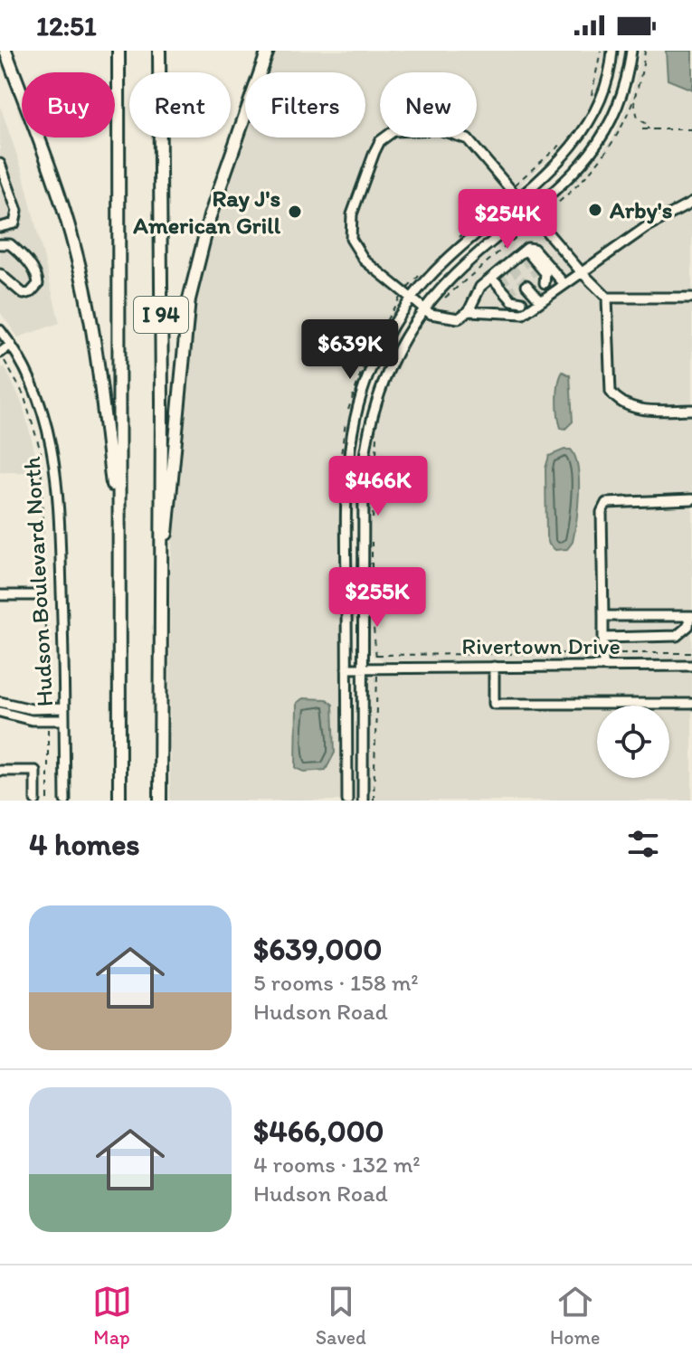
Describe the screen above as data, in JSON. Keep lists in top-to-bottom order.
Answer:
{
  "streets": {
    "highway": ["I 94"],
    "street": ["Hudson Boulevard North", "Rivertown Drive"]
  },
  "places": ["Arby's", "Ray J's American Grill"],
  "page": {
    "status": "12:51",
    "chip": [
      "Buy",
      "Rent",
      "Filters",
      "New"
    ],
    "price": [
      "$254K",
      "$639K",
      "$466K",
      "$255K"
    ],
    "heading": "4 homes",
    "list": [
      {
        "name": "$639,000",
        "note": "5 rooms · 158 m² · Hudson Road"
      },
      {
        "name": "$466,000",
        "note": "4 rooms · 132 m² · Hudson Road"
      }
    ],
    "tabs": ["Map", "Saved", "Home"]
  }
}
